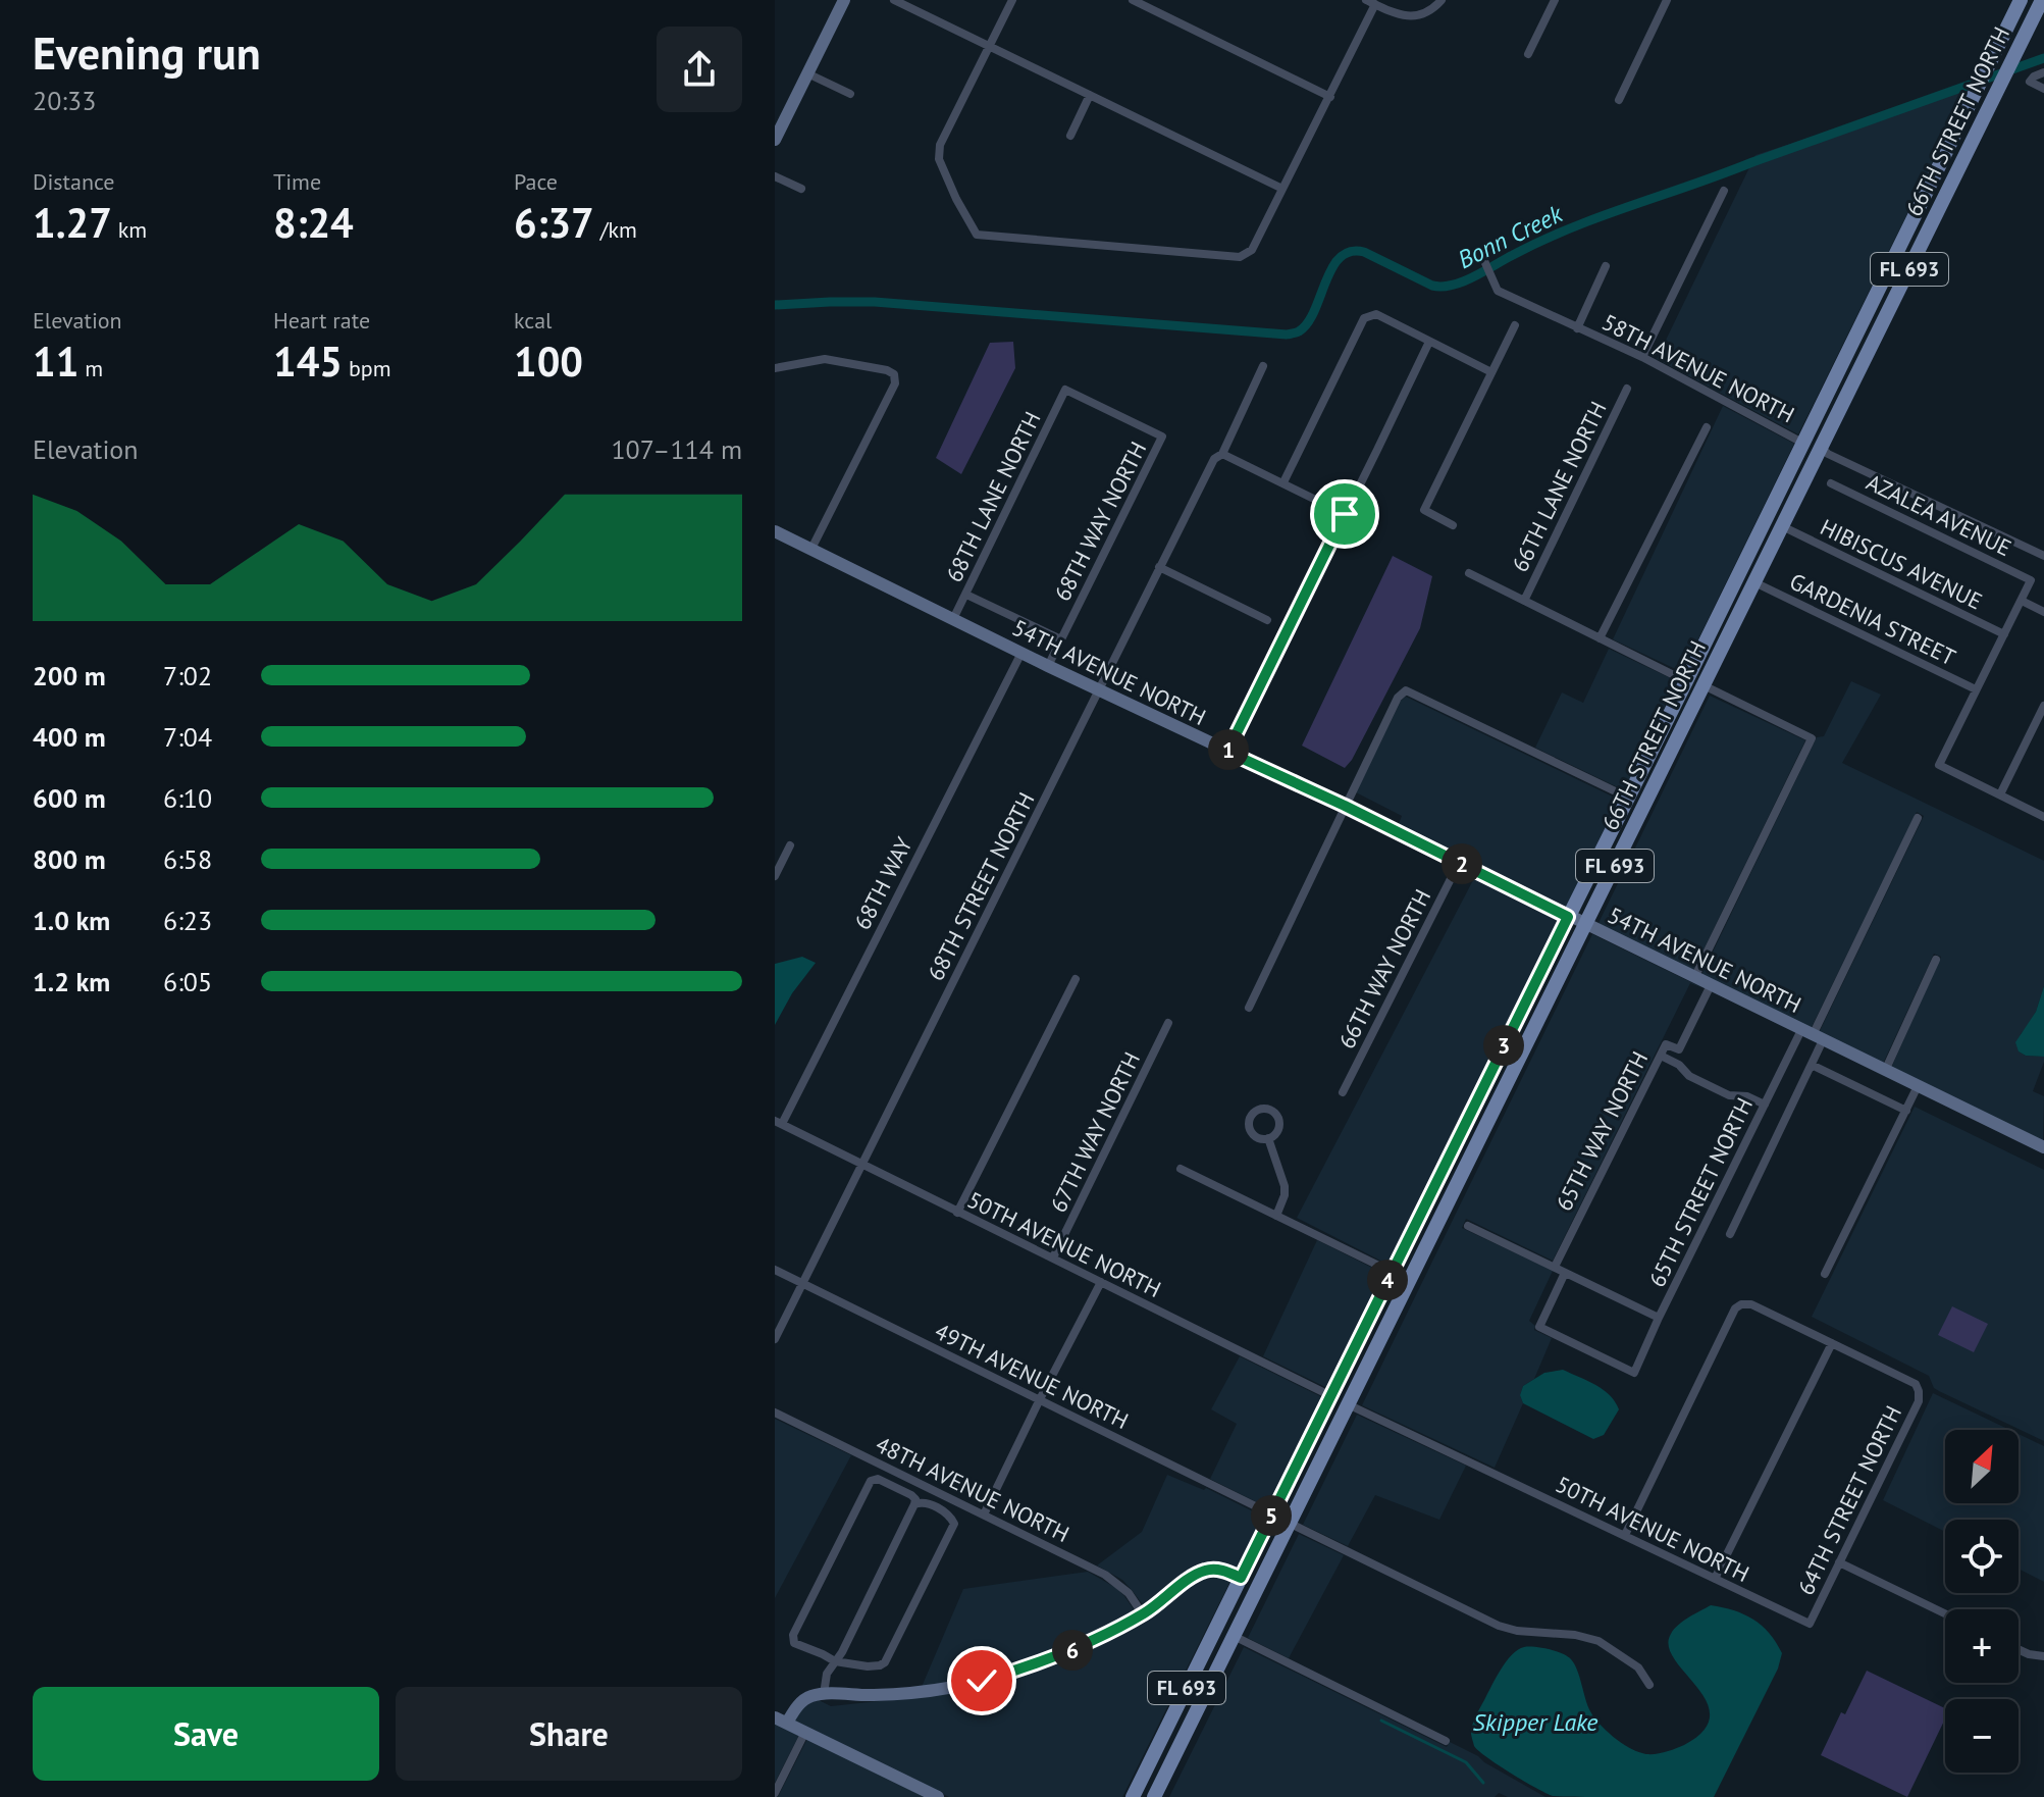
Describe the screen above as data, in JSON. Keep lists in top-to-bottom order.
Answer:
{
  "streets": {
    "main road": ["66TH STREET NORTH", "FL 693", "54TH AVENUE NORTH"],
    "street": [
      "58TH AVENUE NORTH",
      "66TH LANE NORTH",
      "68TH LANE NORTH",
      "AZALEA AVENUE",
      "68TH WAY NORTH",
      "HIBISCUS AVENUE",
      "GARDENIA STREET",
      "68TH WAY",
      "68TH STREET NORTH",
      "66TH WAY NORTH",
      "65TH WAY NORTH",
      "67TH WAY NORTH",
      "65TH STREET NORTH",
      "50TH AVENUE NORTH",
      "49TH AVENUE NORTH",
      "48TH AVENUE NORTH",
      "64TH STREET NORTH"
    ]
  },
  "crossings": [
    ["66TH STREET NORTH", "58TH AVENUE NORTH"],
    ["66TH STREET NORTH", "HIBISCUS AVENUE"],
    ["66TH STREET NORTH", "GARDENIA STREET"],
    ["66TH STREET NORTH", "54TH AVENUE NORTH"],
    ["66TH STREET NORTH", "50TH AVENUE NORTH"],
    ["66TH STREET NORTH", "49TH AVENUE NORTH"],
    ["68TH LANE NORTH", "68TH WAY NORTH"],
    ["68TH LANE NORTH", "54TH AVENUE NORTH"],
    ["68TH WAY NORTH", "54TH AVENUE NORTH"],
    ["54TH AVENUE NORTH", "68TH WAY"],
    ["54TH AVENUE NORTH", "68TH STREET NORTH"],
    ["54TH AVENUE NORTH", "66TH WAY NORTH"],
    ["54TH AVENUE NORTH", "65TH WAY NORTH"],
    ["54TH AVENUE NORTH", "65TH STREET NORTH"],
    ["68TH WAY", "50TH AVENUE NORTH"],
    ["68TH STREET NORTH", "50TH AVENUE NORTH"],
    ["68TH STREET NORTH", "49TH AVENUE NORTH"],
    ["67TH WAY NORTH", "50TH AVENUE NORTH"],
    ["50TH AVENUE NORTH", "64TH STREET NORTH"]
  ],
  "water": ["Bonn Creek", "Skipper Lake"],
  "north": "top right",
  "page": {
    "heading": ["Evening run", "20:33"],
    "stats": [
      ["Distance", "1.27 km"],
      ["Time", "8:24"],
      ["Pace", "6:37 /km"],
      ["Elevation", "11 m"],
      ["Heart rate", "145 bpm"],
      ["kcal", "100"]
    ],
    "chart": ["Elevation", "107–114 m"],
    "list": [
      {
        "name": "200 m",
        "note": "7:02"
      },
      {
        "name": "400 m",
        "note": "7:04"
      },
      {
        "name": "600 m",
        "note": "6:10"
      },
      {
        "name": "800 m",
        "note": "6:58"
      },
      {
        "name": "1.0 km",
        "note": "6:23"
      },
      {
        "name": "1.2 km",
        "note": "6:05"
      }
    ],
    "pins": [
      "1",
      "2",
      "3",
      "4",
      "5",
      "6"
    ],
    "map_buttons": ["+", "−"],
    "buttons": ["Save", "Share"]
  }
}
